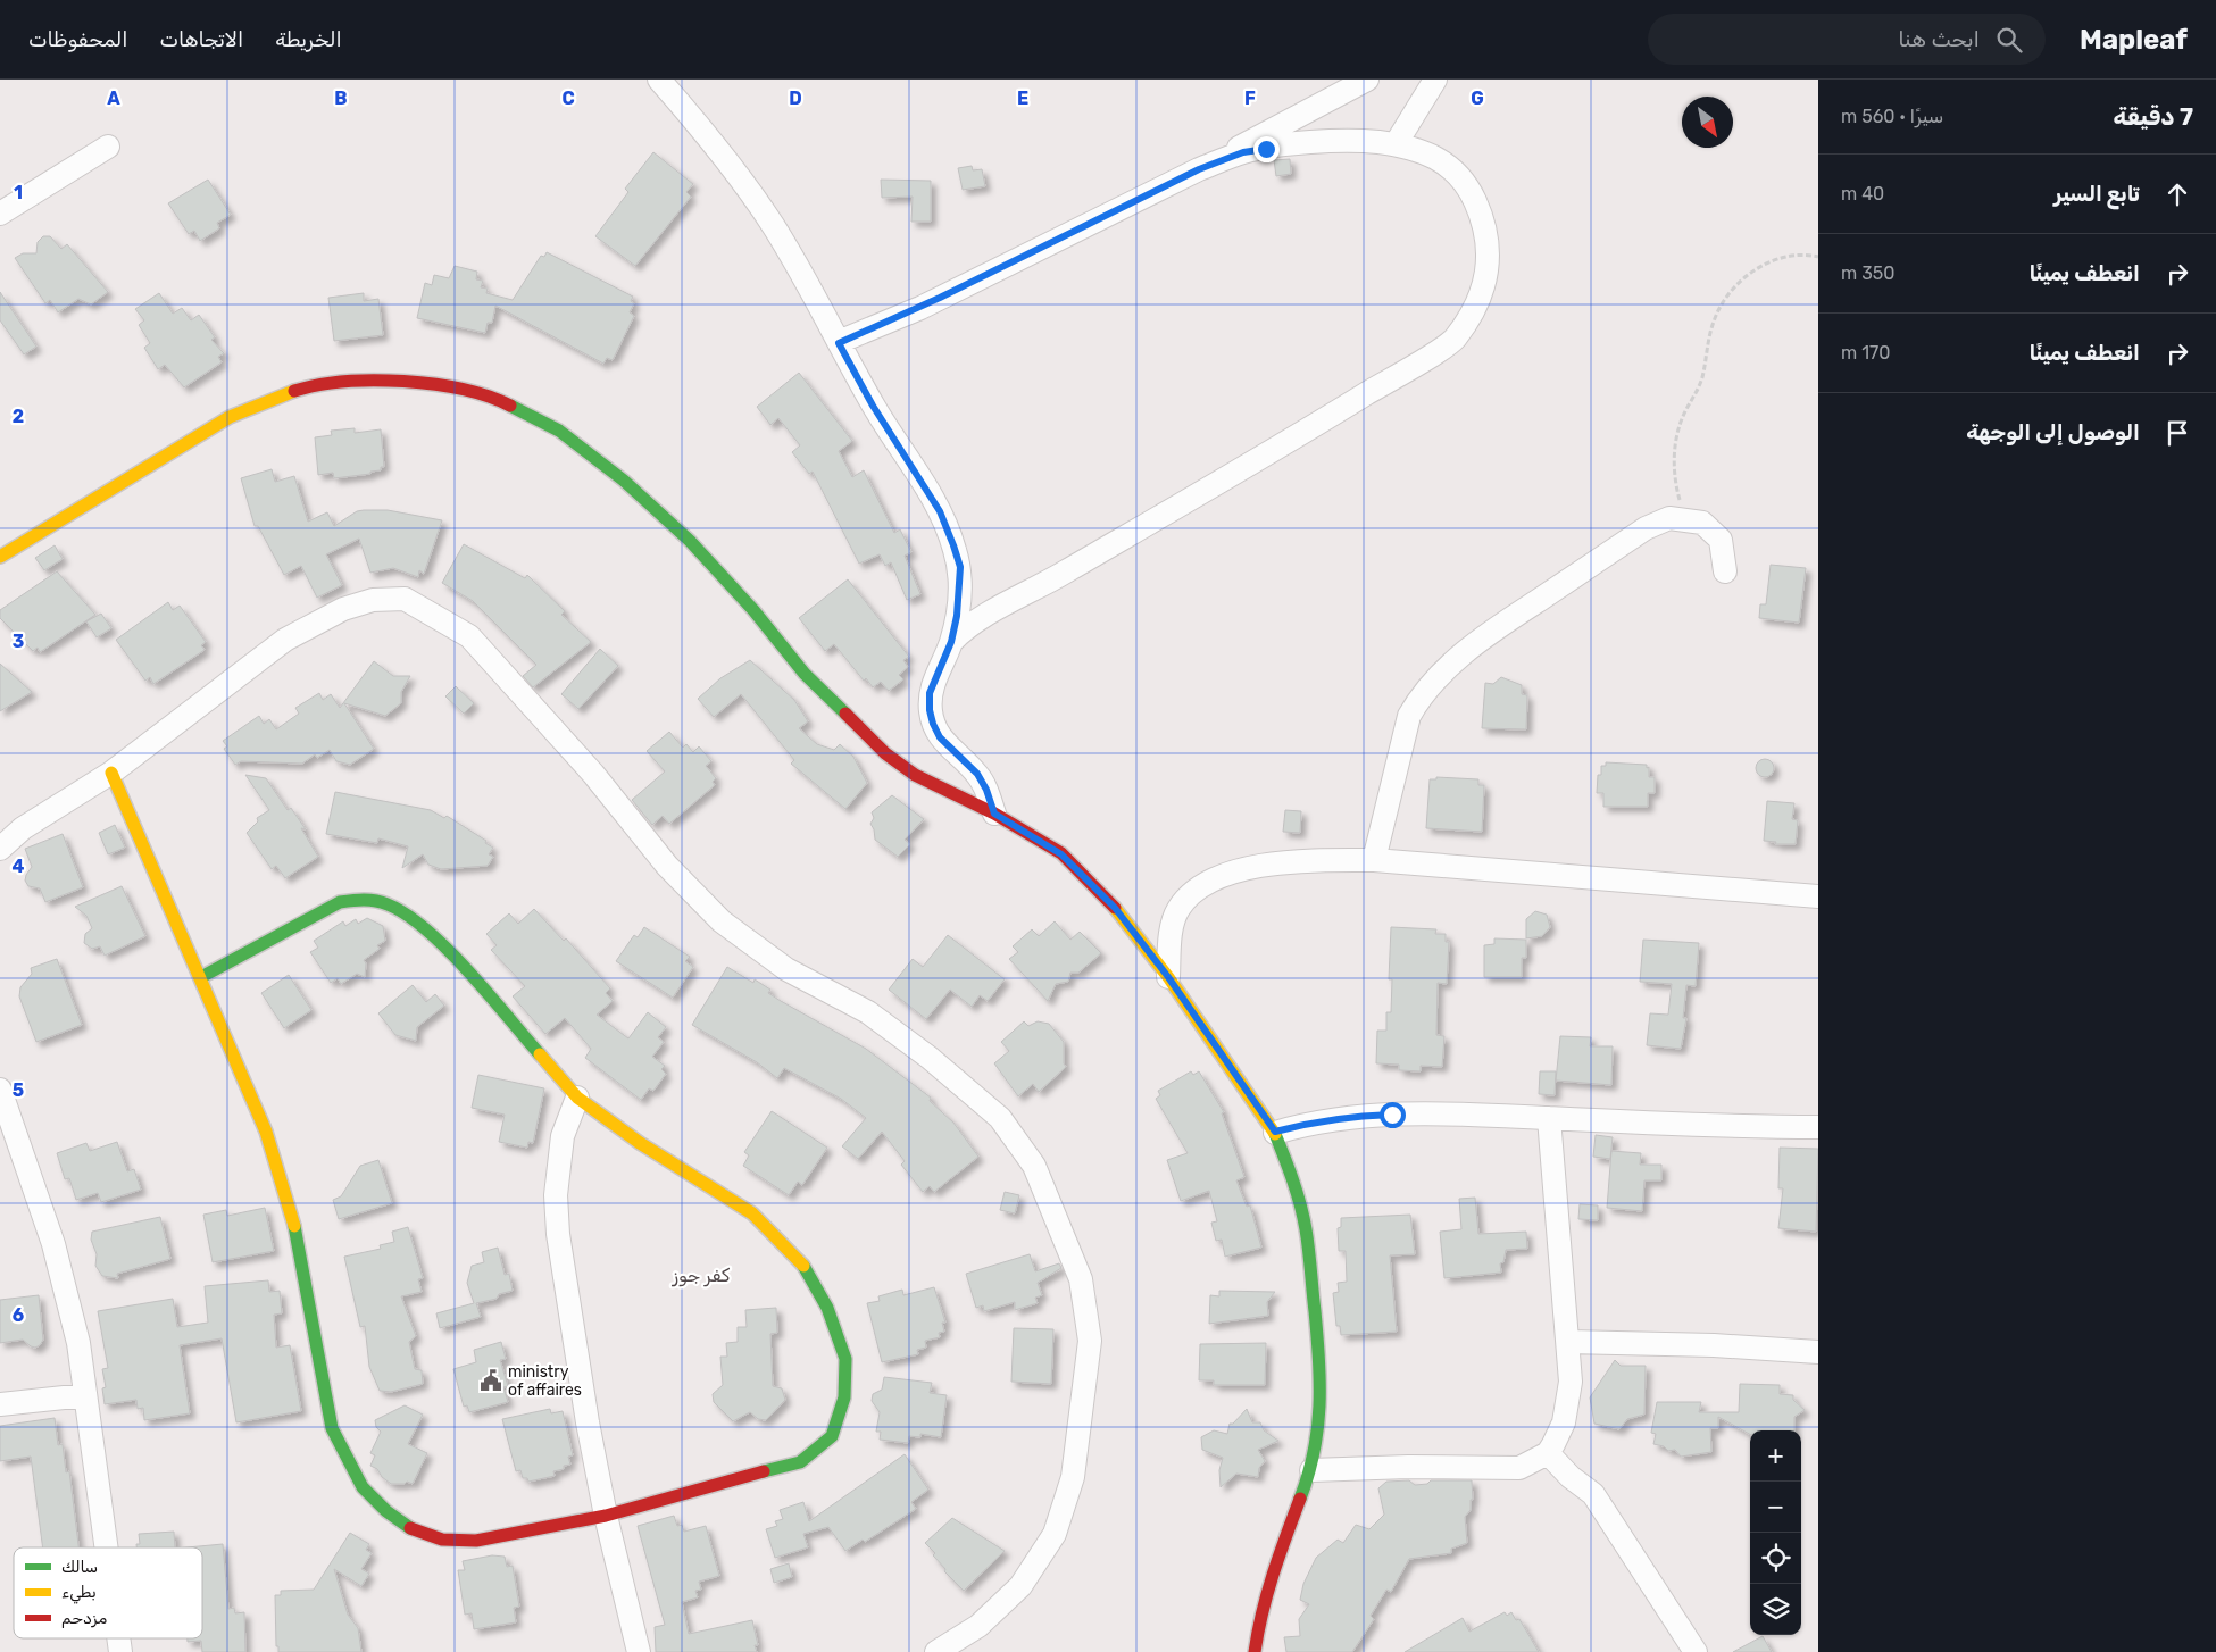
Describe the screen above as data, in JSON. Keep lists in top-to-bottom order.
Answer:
{
  "districts": ["كفر جوز"],
  "places": {
    "public building": ["ministry of affaires"]
  },
  "legend": ["سالك", "بطيء", "مزدحم"],
  "north": "bottom right",
  "page": {
    "header": "Mapleaf",
    "search": "ابحث هنا",
    "nav": ["الخريطة", "الاتجاهات", "المحفوظات"],
    "heading": ["7 دقيقة", "سيرًا · 560 m"],
    "list": [
      ["تابع السير", "40 m"],
      ["انعطف يمينًا", "350 m"],
      ["انعطف يمينًا", "170 m"],
      "الوصول إلى الوجهة"
    ],
    "map_buttons": ["+", "−"]
  },
  "grid": {
    "columns": [
      "A",
      "B",
      "C",
      "D",
      "E",
      "F",
      "G"
    ],
    "rows": [
      "1",
      "2",
      "3",
      "4",
      "5",
      "6"
    ]
  }
}
